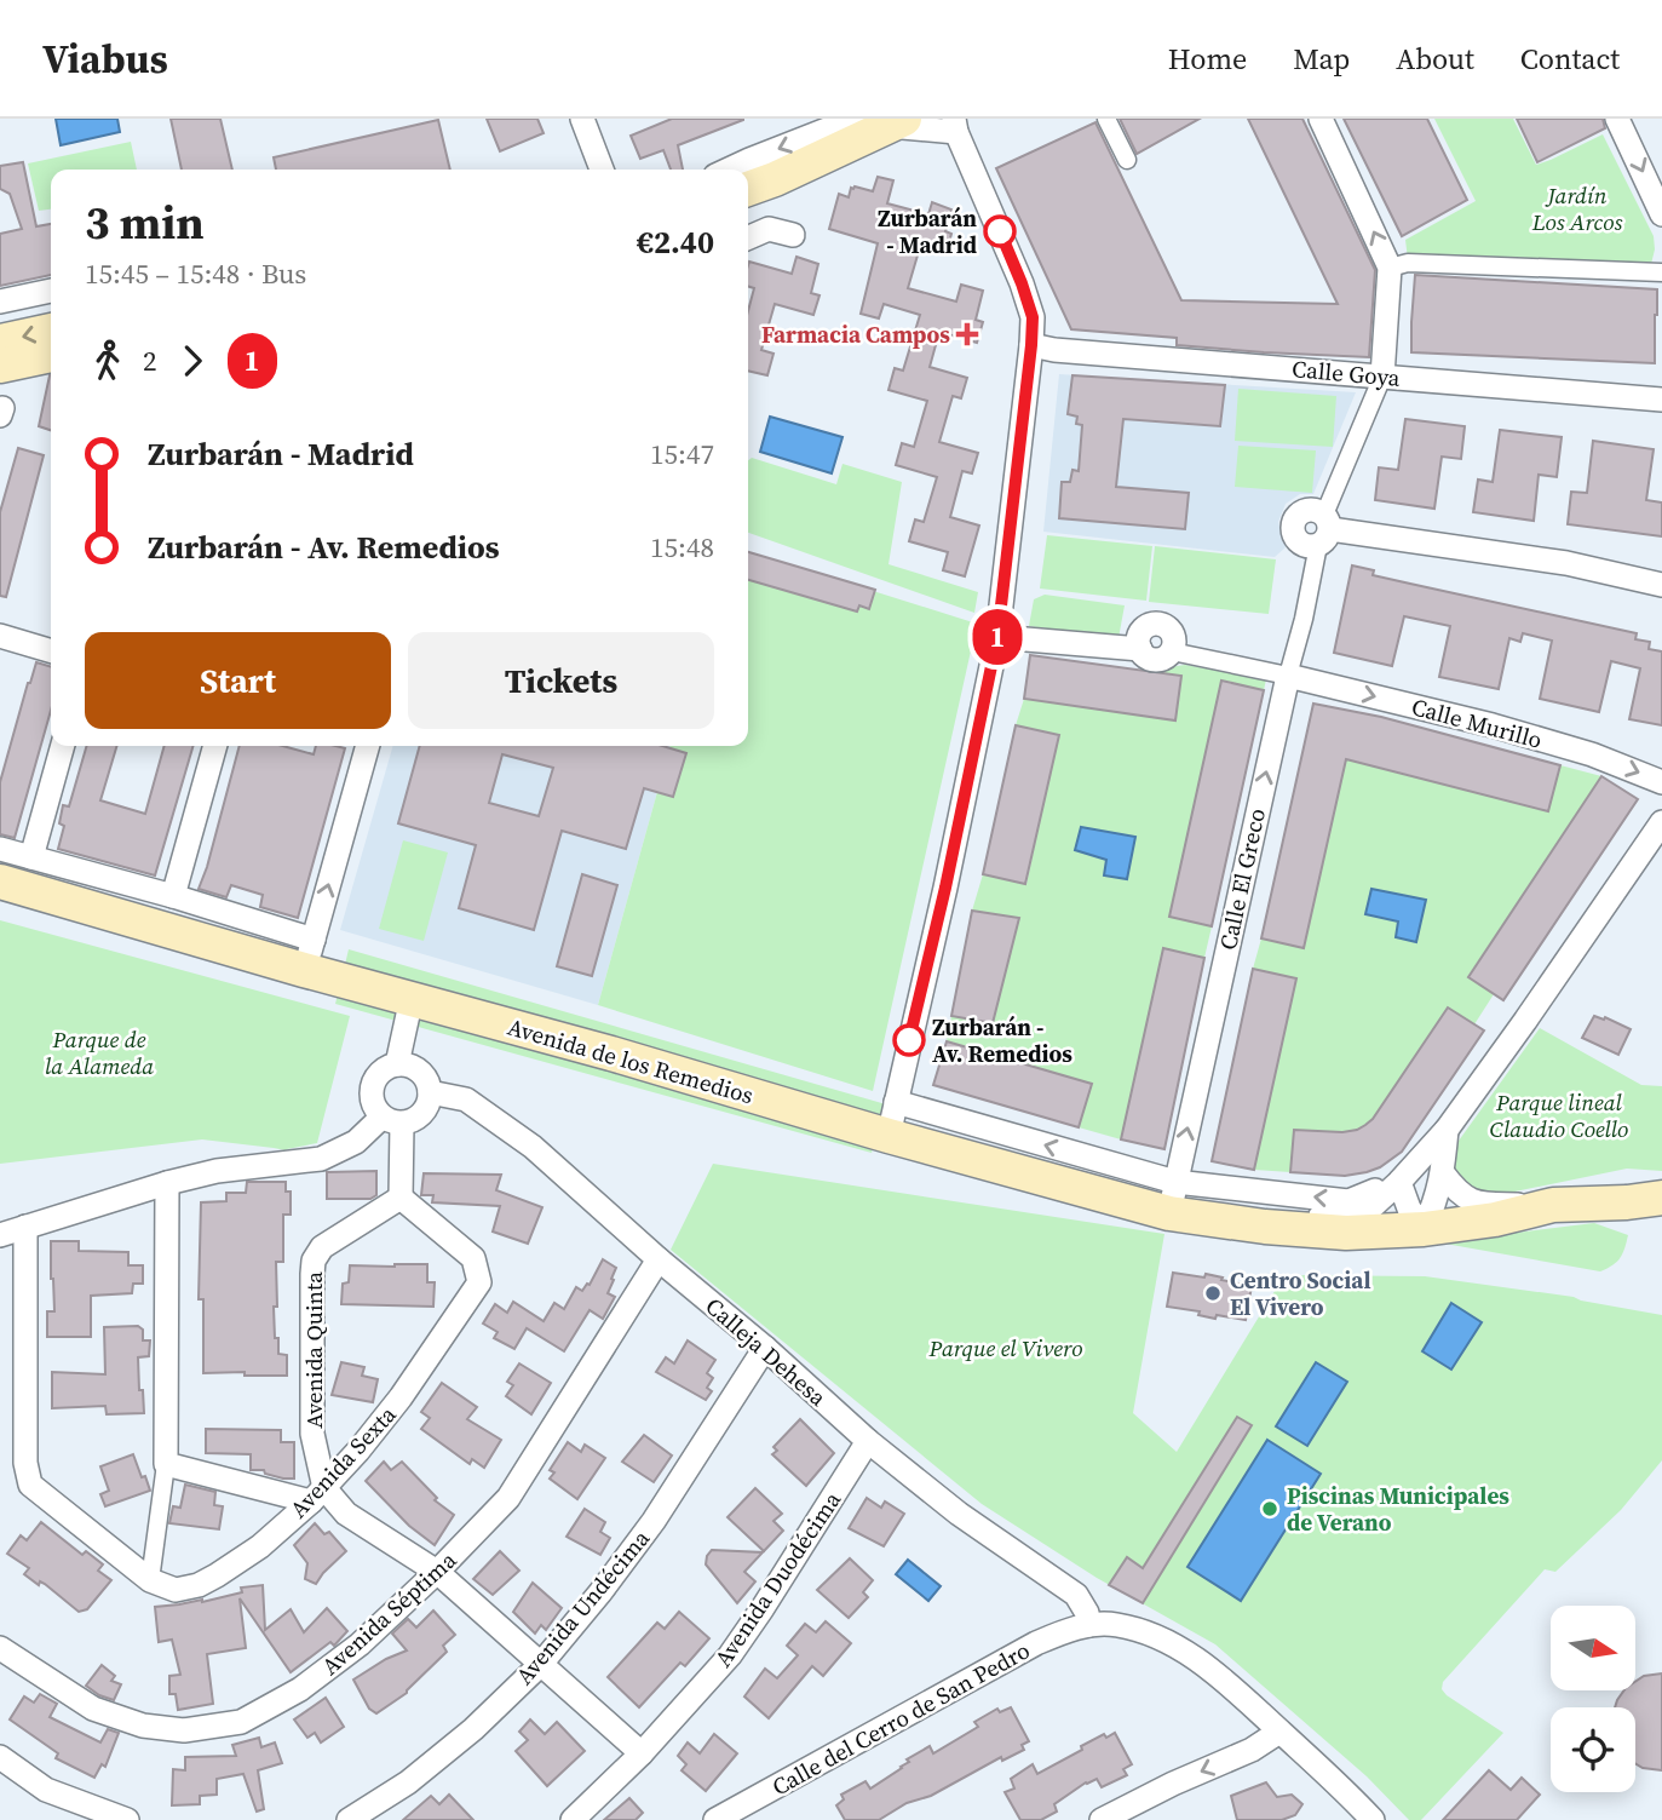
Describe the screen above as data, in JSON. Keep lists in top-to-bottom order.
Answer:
{
  "streets": {
    "main road": ["Avenida de los Remedios"],
    "street": [
      "Calle Goya",
      "Calle Murillo",
      "Calle El Greco",
      "Avenida Quinta",
      "Calleja Dehesa",
      "Avenida Sexta",
      "Avenida Duodécima",
      "Avenida Undécima",
      "Avenida Séptima",
      "Calle del Cerro de San Pedro"
    ]
  },
  "crossings": [
    ["Calle Goya", "Calle El Greco"],
    ["Calle Murillo", "Calle El Greco"],
    ["Calle El Greco", "Avenida de los Remedios"],
    ["Avenida Quinta", "Avenida Sexta"],
    ["Avenida Quinta", "Avenida Duodécima"],
    ["Avenida Quinta", "Avenida Undécima"],
    ["Avenida Quinta", "Avenida Séptima"],
    ["Calleja Dehesa", "Avenida Duodécima"],
    ["Calleja Dehesa", "Avenida Undécima"],
    ["Calleja Dehesa", "Avenida Séptima"],
    ["Calleja Dehesa", "Calle del Cerro de San Pedro"]
  ],
  "one_way": ["Calle El Greco"],
  "parks": [
    "Jardín Los Arcos",
    "Parque de la Alameda",
    "Parque lineal Claudio Coello",
    "Parque el Vivero"
  ],
  "places": {
    "other": [
      "Zurbarán - Madrid",
      "Zurbarán - Av. Remedios",
      "Centro Social El Vivero",
      "Piscinas Municipales de Verano"
    ],
    "health": ["Farmacia Campos"]
  },
  "lines": ["bus line 1"],
  "north": "right",
  "page": {
    "header": "Viabus",
    "nav": [
      "Home",
      "Map",
      "About",
      "Contact"
    ],
    "on_map": "1",
    "heading": ["3 min", "15:45 – 15:48 · Bus", "€2.40"],
    "legs": ["2", "1"],
    "list": [
      {
        "name": "Zurbarán - Madrid",
        "value": "15:47"
      },
      {
        "name": "Zurbarán - Av. Remedios",
        "value": "15:48"
      }
    ],
    "buttons": ["Start", "Tickets"]
  }
}
